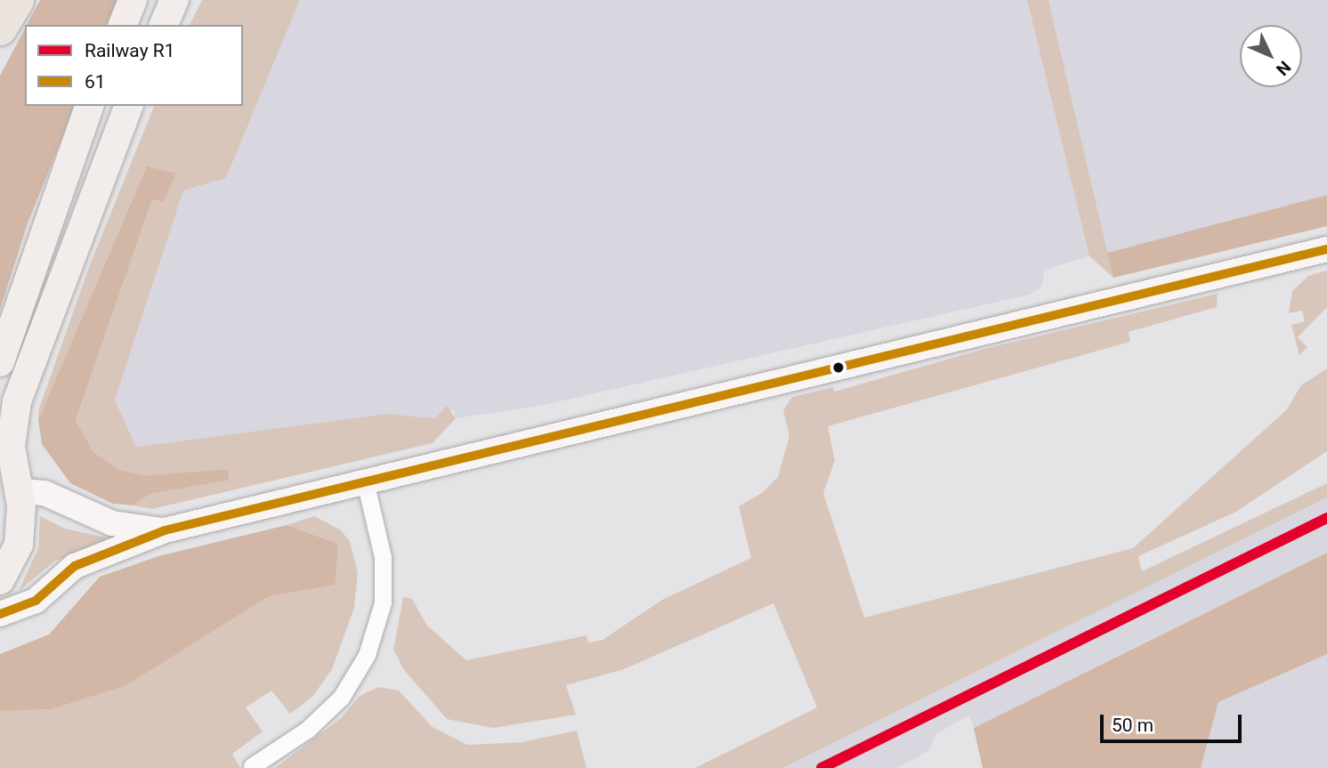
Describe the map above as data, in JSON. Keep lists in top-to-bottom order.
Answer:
{
  "lines": ["transit line 61", "rail line R1"],
  "legend": ["Railway R1", "61"],
  "scale_bar": "50 m",
  "north": "bottom right"
}
